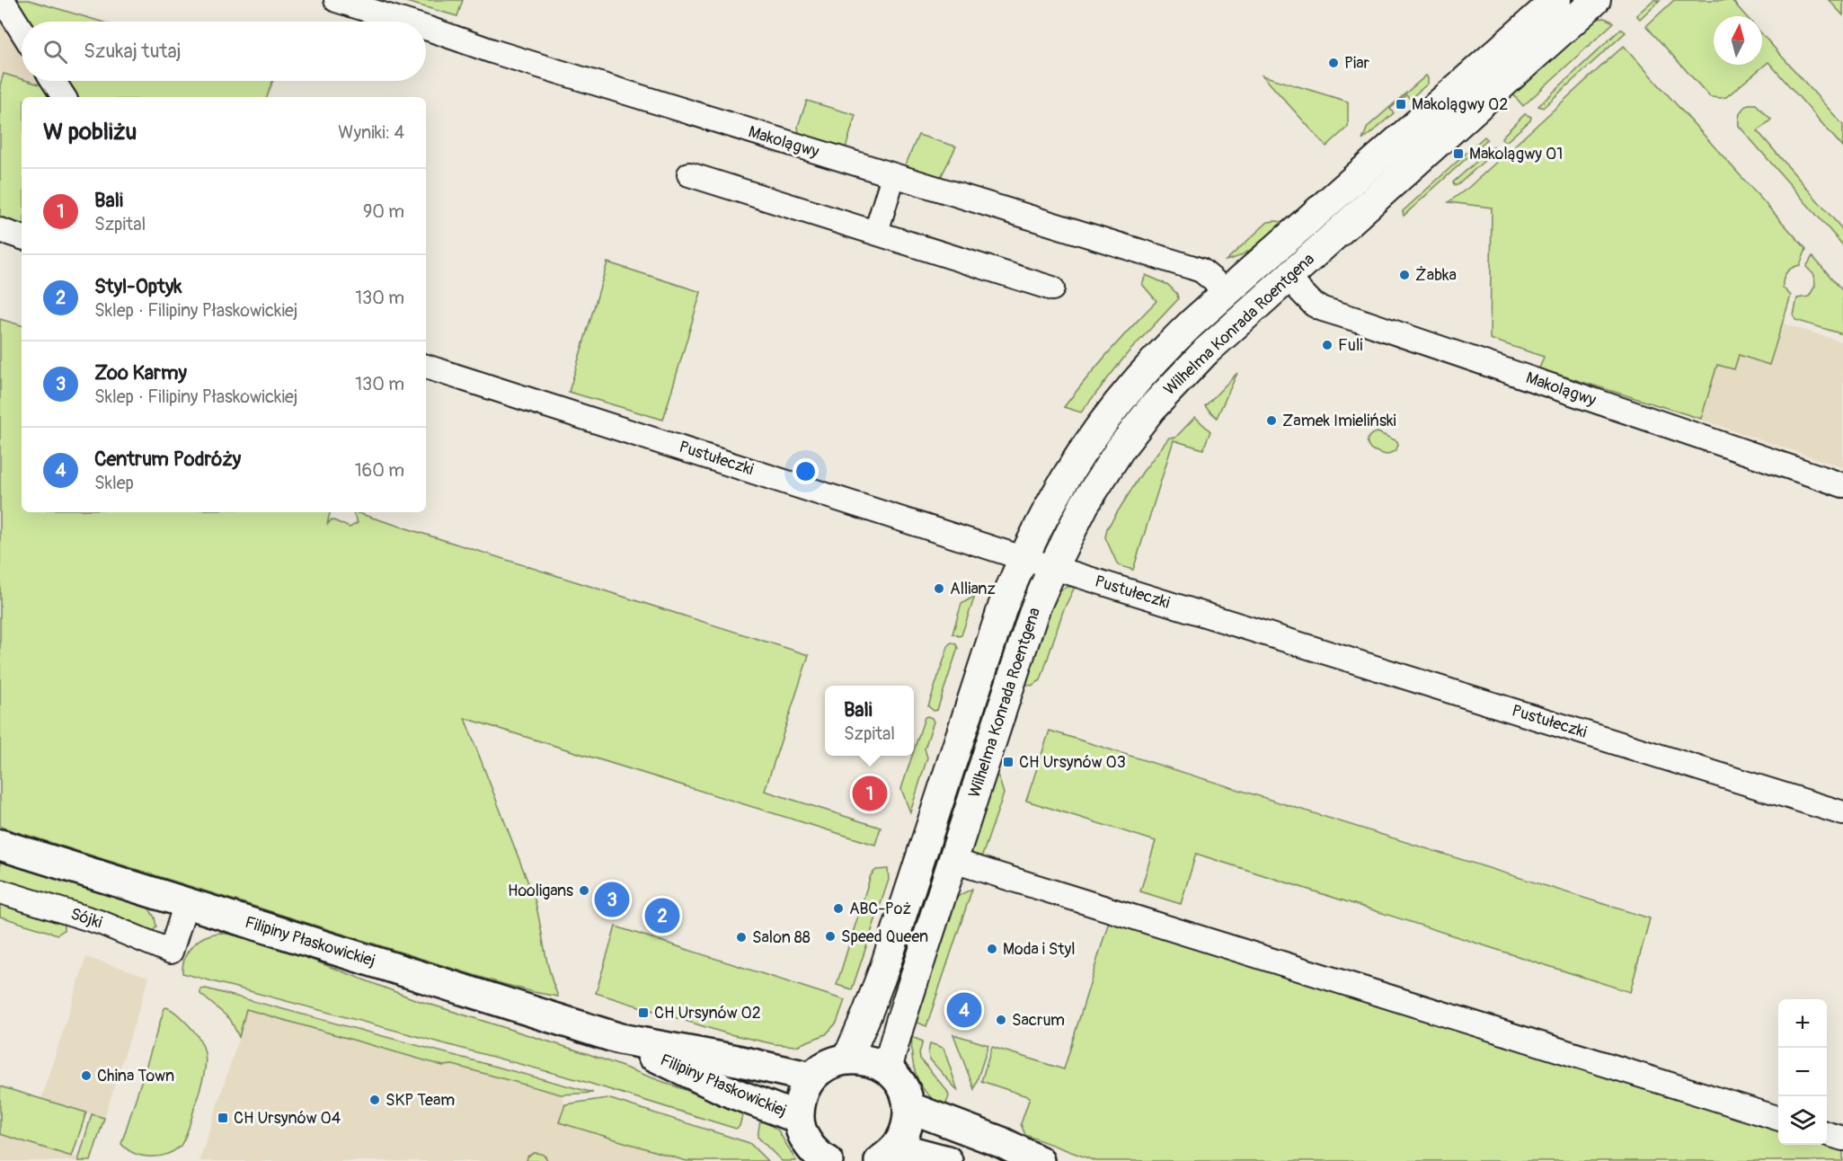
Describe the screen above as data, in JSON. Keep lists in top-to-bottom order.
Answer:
{
  "streets": {
    "main road": ["Filipiny Płaskowickiej"],
    "street": [
      "Makolągwy",
      "Wilhelma Konrada Roentgena",
      "Pustułeczki",
      "Sójki"
    ]
  },
  "crossings": [
    ["Makolągwy", "Wilhelma Konrada Roentgena"],
    ["Wilhelma Konrada Roentgena", "Pustułeczki"],
    ["Sójki", "Filipiny Płaskowickiej"]
  ],
  "places": {
    "other": [
      "Piar",
      "Żabka",
      "Fuli",
      "Zamek Imieliński",
      "Allianz",
      "Hooligans",
      "ABC-Poż",
      "Speed Queen",
      "Salon 88",
      "Moda i Styl",
      "Sacrum",
      "China Town",
      "SKP Team"
    ],
    "transit": [
      "Makolągwy 02",
      "Makolągwy 01",
      "CH Ursynów 03",
      "CH Ursynów 02",
      "CH Ursynów 04"
    ]
  },
  "north": "top",
  "page": {
    "search": "Szukaj tutaj",
    "heading": ["W pobliżu", "Wyniki: 4"],
    "list": [
      {
        "mark": "1",
        "name": "Bali",
        "note": "Szpital",
        "value": "90 m"
      },
      {
        "mark": "2",
        "name": "Styl-Optyk",
        "note": "Sklep · Filipiny Płaskowickiej",
        "value": "130 m"
      },
      {
        "mark": "3",
        "name": "Zoo Karmy",
        "note": "Sklep · Filipiny Płaskowickiej",
        "value": "130 m"
      },
      {
        "mark": "4",
        "name": "Centrum Podróży",
        "note": "Sklep",
        "value": "160 m"
      }
    ],
    "popup": ["Bali", "Szpital"],
    "pins": [
      "1",
      "3",
      "2",
      "4"
    ],
    "map_buttons": ["+", "−"]
  }
}
